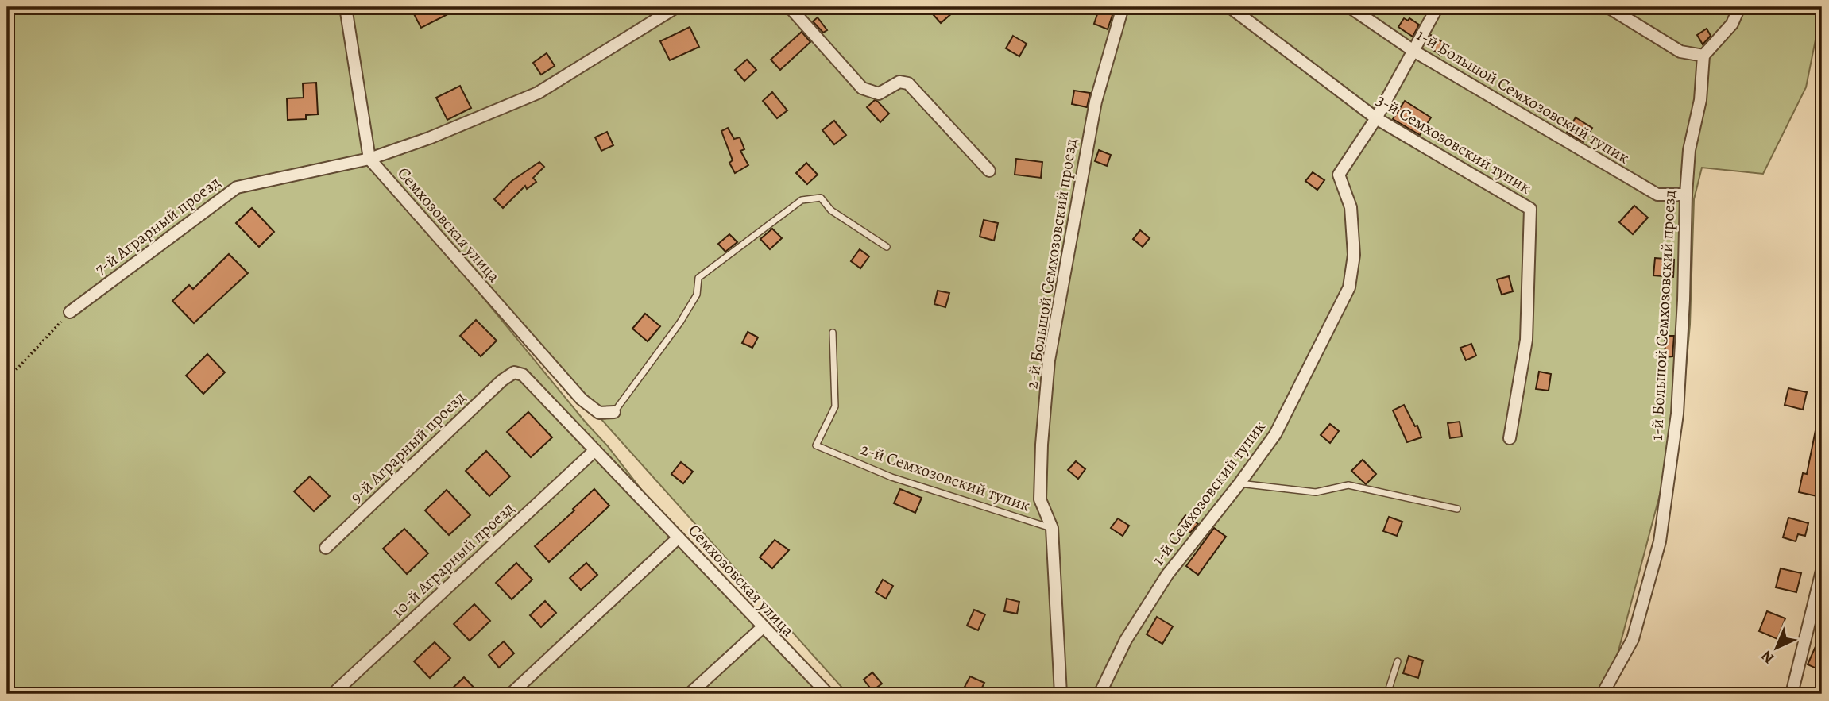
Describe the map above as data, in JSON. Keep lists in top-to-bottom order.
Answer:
{
  "streets": {
    "street": [
      "1-й Большой Семхозовский тупик",
      "3-й Семхозовский тупик",
      "Семхозовская улица",
      "7-й Аграрный проезд",
      "2-й Большой Семхозовский проезд",
      "1-й Большой Семхозовский проезд",
      "9-й Аграрный проезд",
      "1-й Семхозовский тупик",
      "10-й Аграрный проезд"
    ],
    "lane": ["2-й Семхозовский тупик"]
  },
  "crossings": [
    ["1-й Большой Семхозовский тупик", "1-й Большой Семхозовский проезд"],
    ["1-й Большой Семхозовский тупик", "1-й Семхозовский тупик"],
    ["3-й Семхозовский тупик", "1-й Семхозовский тупик"],
    ["Семхозовская улица", "7-й Аграрный проезд"],
    ["Семхозовская улица", "9-й Аграрный проезд"],
    ["Семхозовская улица", "10-й Аграрный проезд"],
    ["2-й Большой Семхозовский проезд", "2-й Семхозовский тупик"]
  ],
  "north": "bottom left"
}
